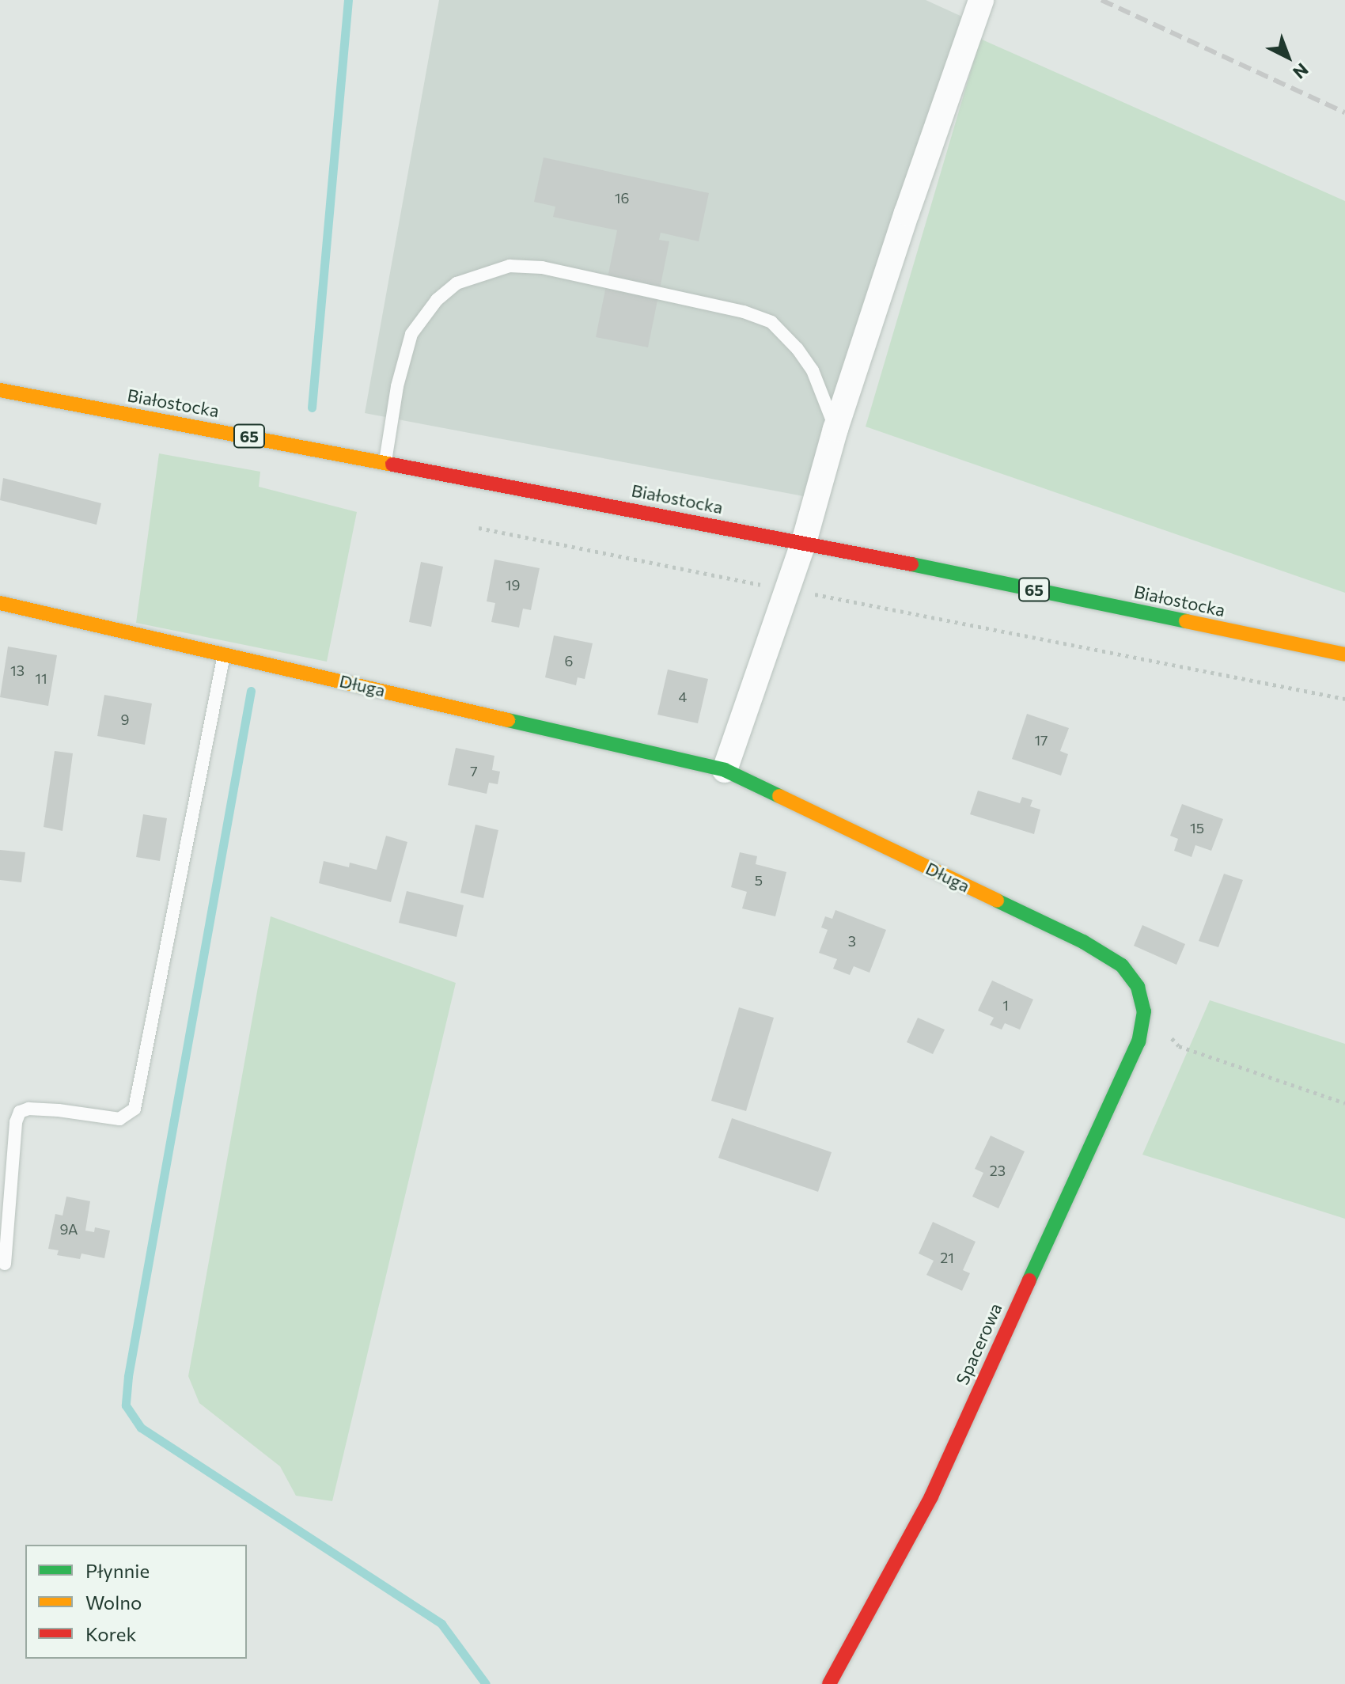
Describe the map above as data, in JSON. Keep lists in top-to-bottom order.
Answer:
{
  "streets": {
    "street": [
      "Białostocka",
      "65",
      "Długa",
      "Spacerowa"
    ]
  },
  "crossings": [
    ["Długa", "Spacerowa"]
  ],
  "house_numbers": [
    "16",
    "19",
    "6",
    "13",
    "11",
    "4",
    "9",
    "17",
    "7",
    "15",
    "5",
    "3",
    "1",
    "23",
    "9A",
    "21"
  ],
  "legend": ["Płynnie", "Wolno", "Korek"],
  "north": "bottom right"
}
